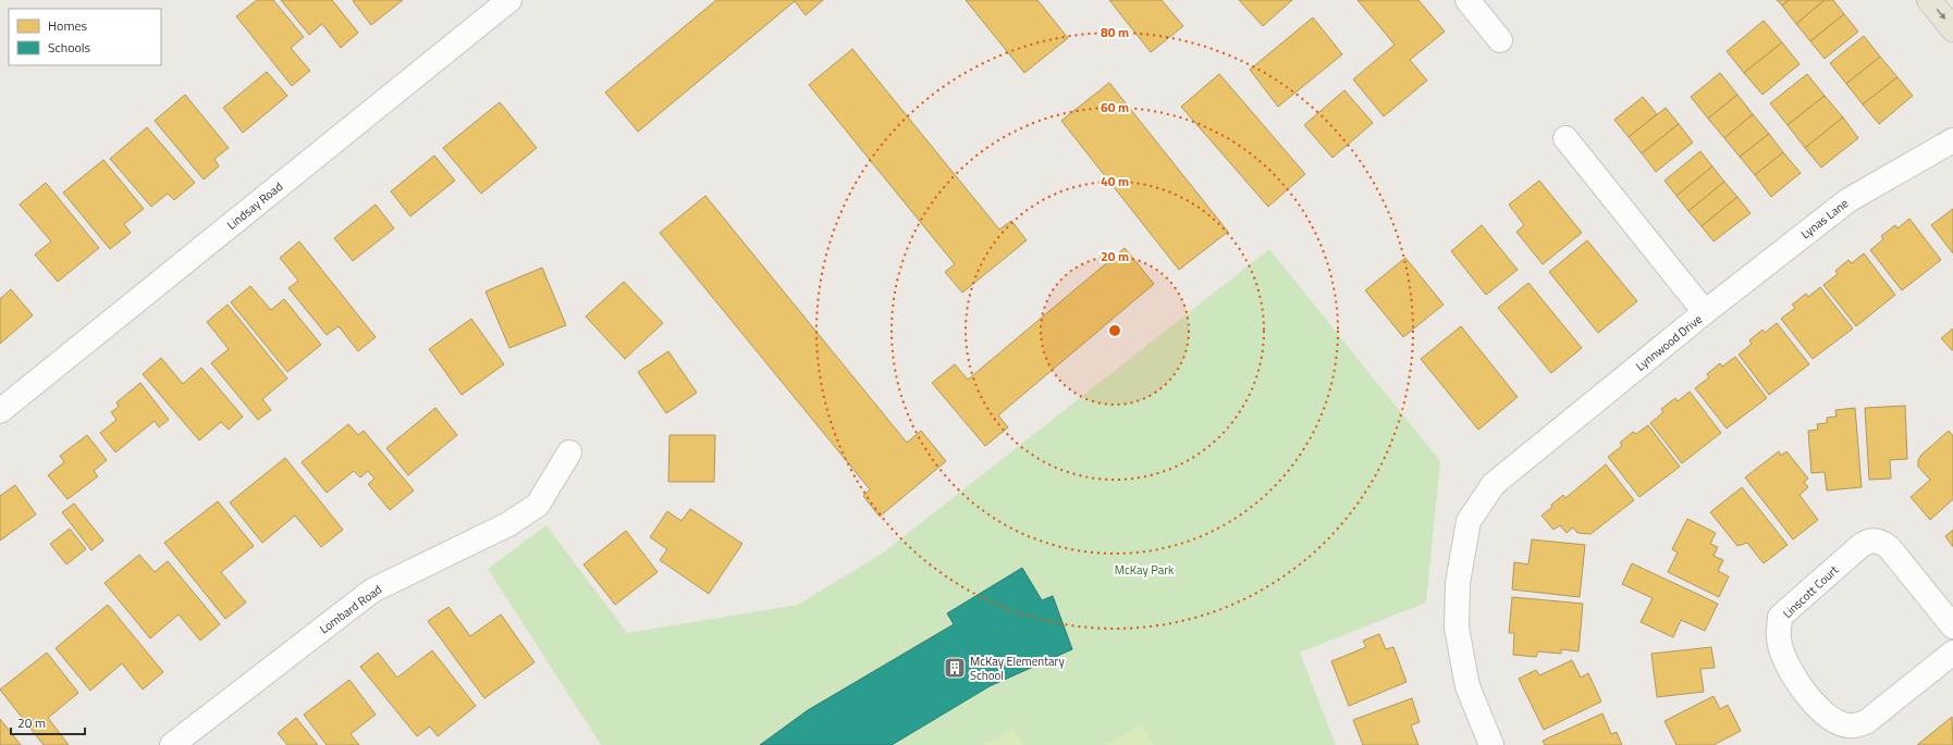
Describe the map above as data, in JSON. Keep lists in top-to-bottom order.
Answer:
{
  "streets": {
    "street": [
      "Lindsay Road",
      "Lynas Lane",
      "Lynnwood Drive",
      "Linscott Court",
      "Lombard Road"
    ]
  },
  "crossings": [
    ["Lynas Lane", "Lynnwood Drive"]
  ],
  "parks": ["McKay Park"],
  "places": {
    "building": ["McKay Elementary School"]
  },
  "legend": ["Homes", "Schools"],
  "scale_bar": "20 m",
  "rings": [
    "80 m",
    "60 m",
    "40 m",
    "20 m"
  ]
}
